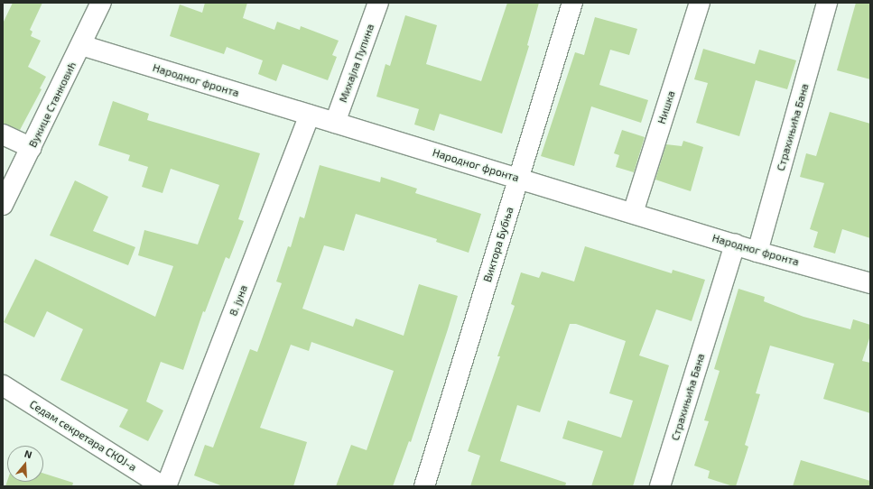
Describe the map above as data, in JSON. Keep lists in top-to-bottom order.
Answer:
{
  "streets": {
    "street": [
      "Михајла Пупина",
      "Народног фронта",
      "Вукице Станковић",
      "Нишка",
      "Страхињића Бана",
      "Виктора Бубња",
      "8. јуна",
      "Седам секретара СКОЈ-а"
    ]
  },
  "crossings": [
    ["Михајла Пупина", "Народног фронта"],
    ["Народног фронта", "Вукице Станковић"],
    ["Народног фронта", "Нишка"],
    ["Народног фронта", "Страхињића Бана"],
    ["Народног фронта", "Виктора Бубња"],
    ["Народног фронта", "8. јуна"]
  ],
  "north": "top"
}
